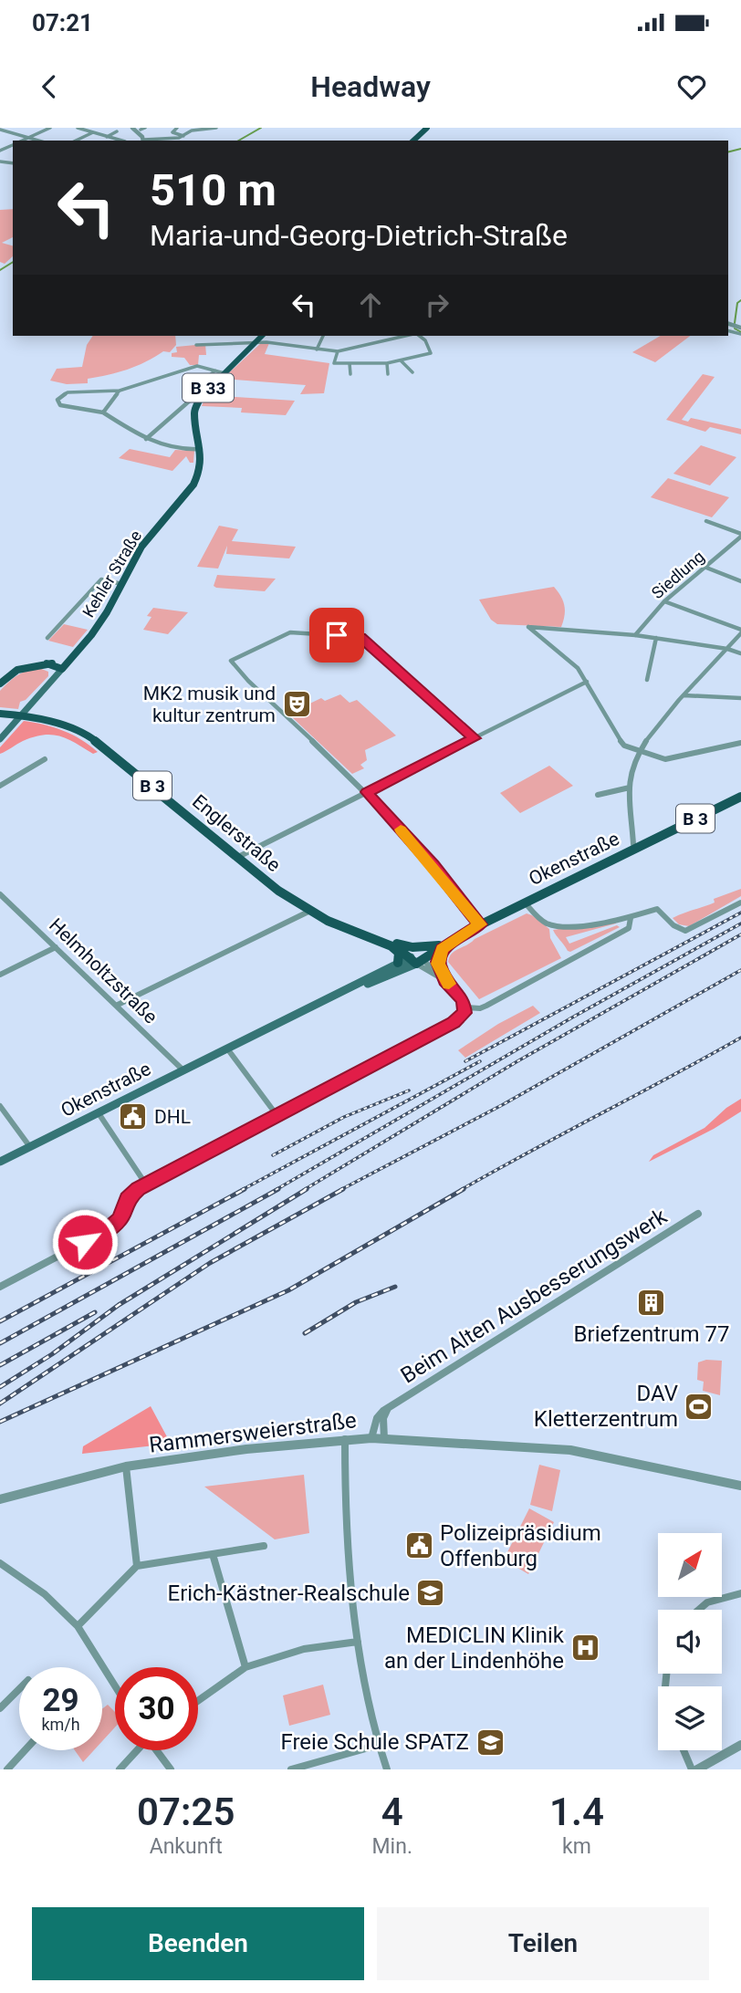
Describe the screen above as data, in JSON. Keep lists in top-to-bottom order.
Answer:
{
  "streets": {
    "main road": [
      "B 33",
      "Kehler Straße",
      "B 3",
      "Englerstraße",
      "Okenstraße"
    ],
    "street": [
      "Siedlung",
      "Helmholtzstraße",
      "Beim Alten Ausbesserungswerk",
      "Rammersweierstraße"
    ]
  },
  "crossings": [
    ["B 3", "Englerstraße"],
    ["B 3", "Okenstraße"],
    ["Englerstraße", "Okenstraße"],
    ["Okenstraße", "Helmholtzstraße"],
    ["Beim Alten Ausbesserungswerk", "Rammersweierstraße"]
  ],
  "places": {
    "theatre": ["MK2 musik und kultur zentrum"],
    "public building": ["DHL", "Polizeipräsidium Offenburg"],
    "building": ["Briefzentrum 77"],
    "sports": ["DAV Kletterzentrum"],
    "school or university": ["Erich-Kästner-Realschule", "Freie Schule SPATZ"],
    "hospital": ["MEDICLIN Klinik an der Lindenhöhe"]
  },
  "north": "top right",
  "page": {
    "status": "07:21",
    "header": "Headway",
    "turn": ["510 m", "Maria-und-Georg-Dietrich-Straße"],
    "speed": "29 km/h",
    "limit": "30",
    "eta": [
      "07:25",
      "Ankunft",
      "4",
      "Min.",
      "1.4",
      "km"
    ],
    "buttons": ["Beenden", "Teilen"]
  }
}
